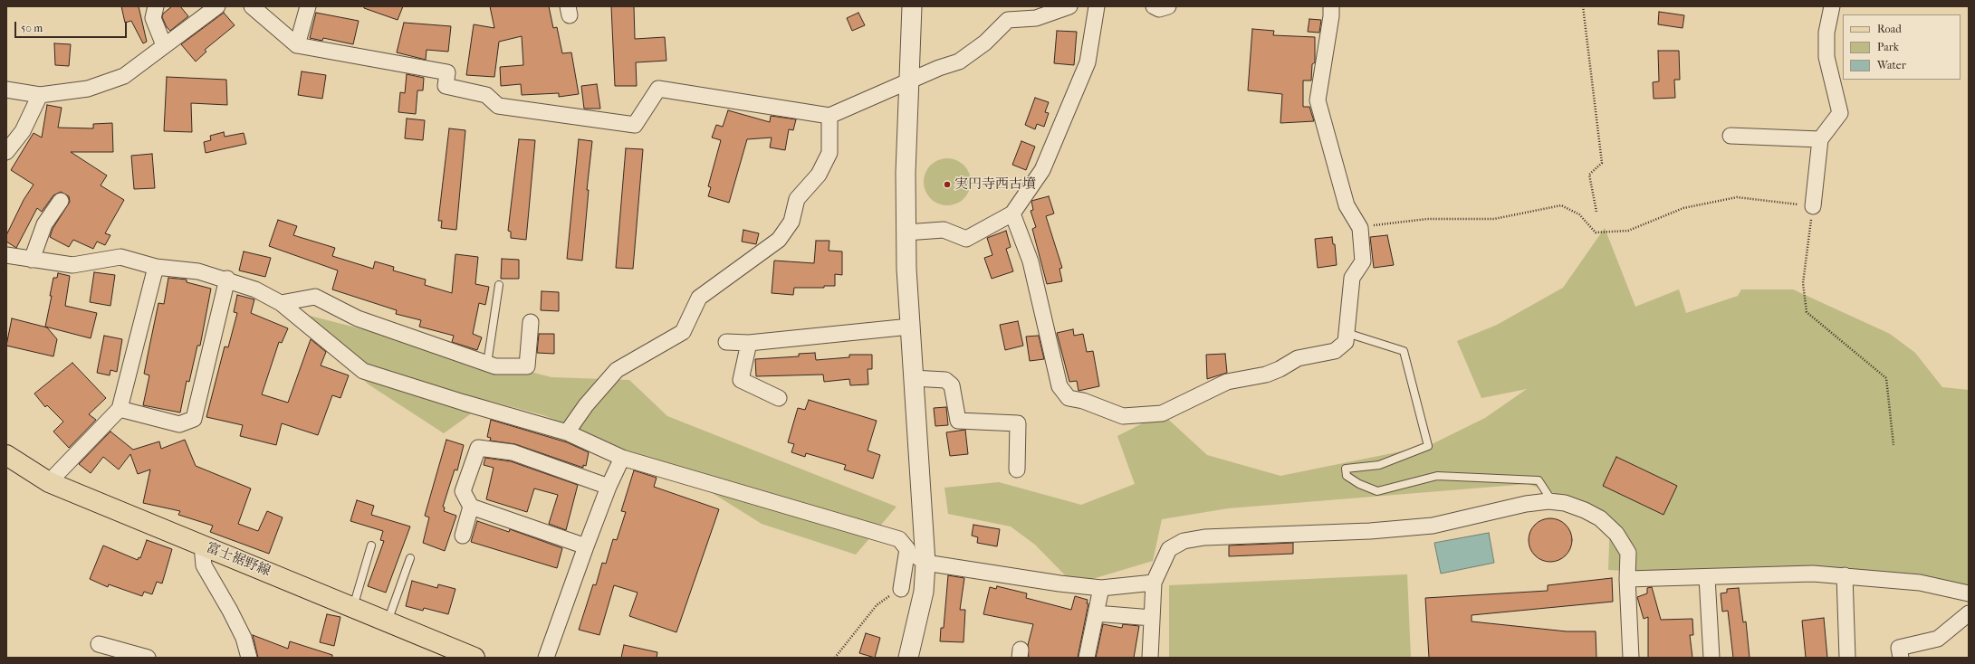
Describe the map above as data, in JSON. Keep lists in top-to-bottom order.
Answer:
{
  "streets": {
    "main road": ["富士裾野線"]
  },
  "places": ["実円寺西古墳"],
  "legend": ["Road", "Park", "Water"],
  "scale_bar": "50 m"
}
